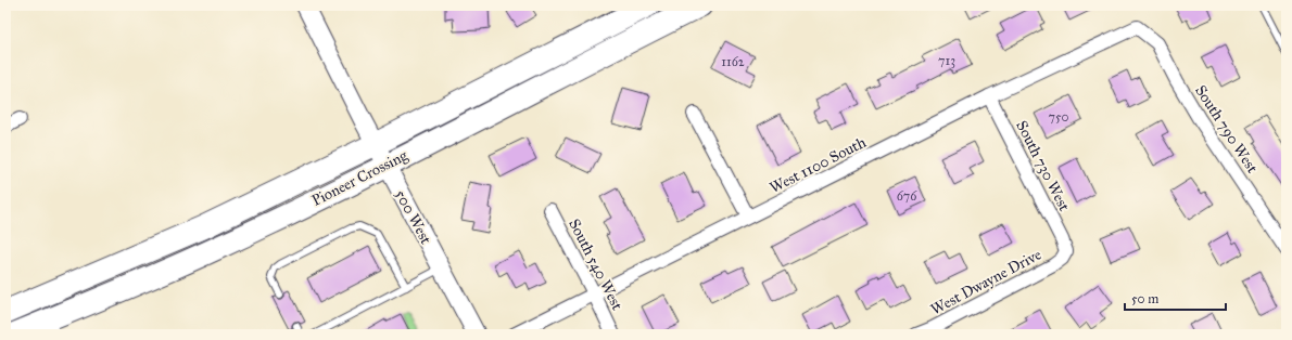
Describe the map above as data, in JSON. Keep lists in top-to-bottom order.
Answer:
{
  "streets": {
    "highway": ["Pioneer Crossing"],
    "street": [
      "South 790 West",
      "West 1100 South",
      "South 730 West",
      "500 West",
      "South 540 West",
      "West Dwayne Drive"
    ]
  },
  "crossings": [
    ["South 790 West", "West 1100 South"],
    ["West 1100 South", "South 730 West"],
    ["West 1100 South", "South 540 West"],
    ["South 730 West", "West Dwayne Drive"],
    ["Pioneer Crossing", "500 West"]
  ],
  "house_numbers": [
    "713",
    "1162",
    "750",
    "676"
  ],
  "scale_bar": "50 m"
}
